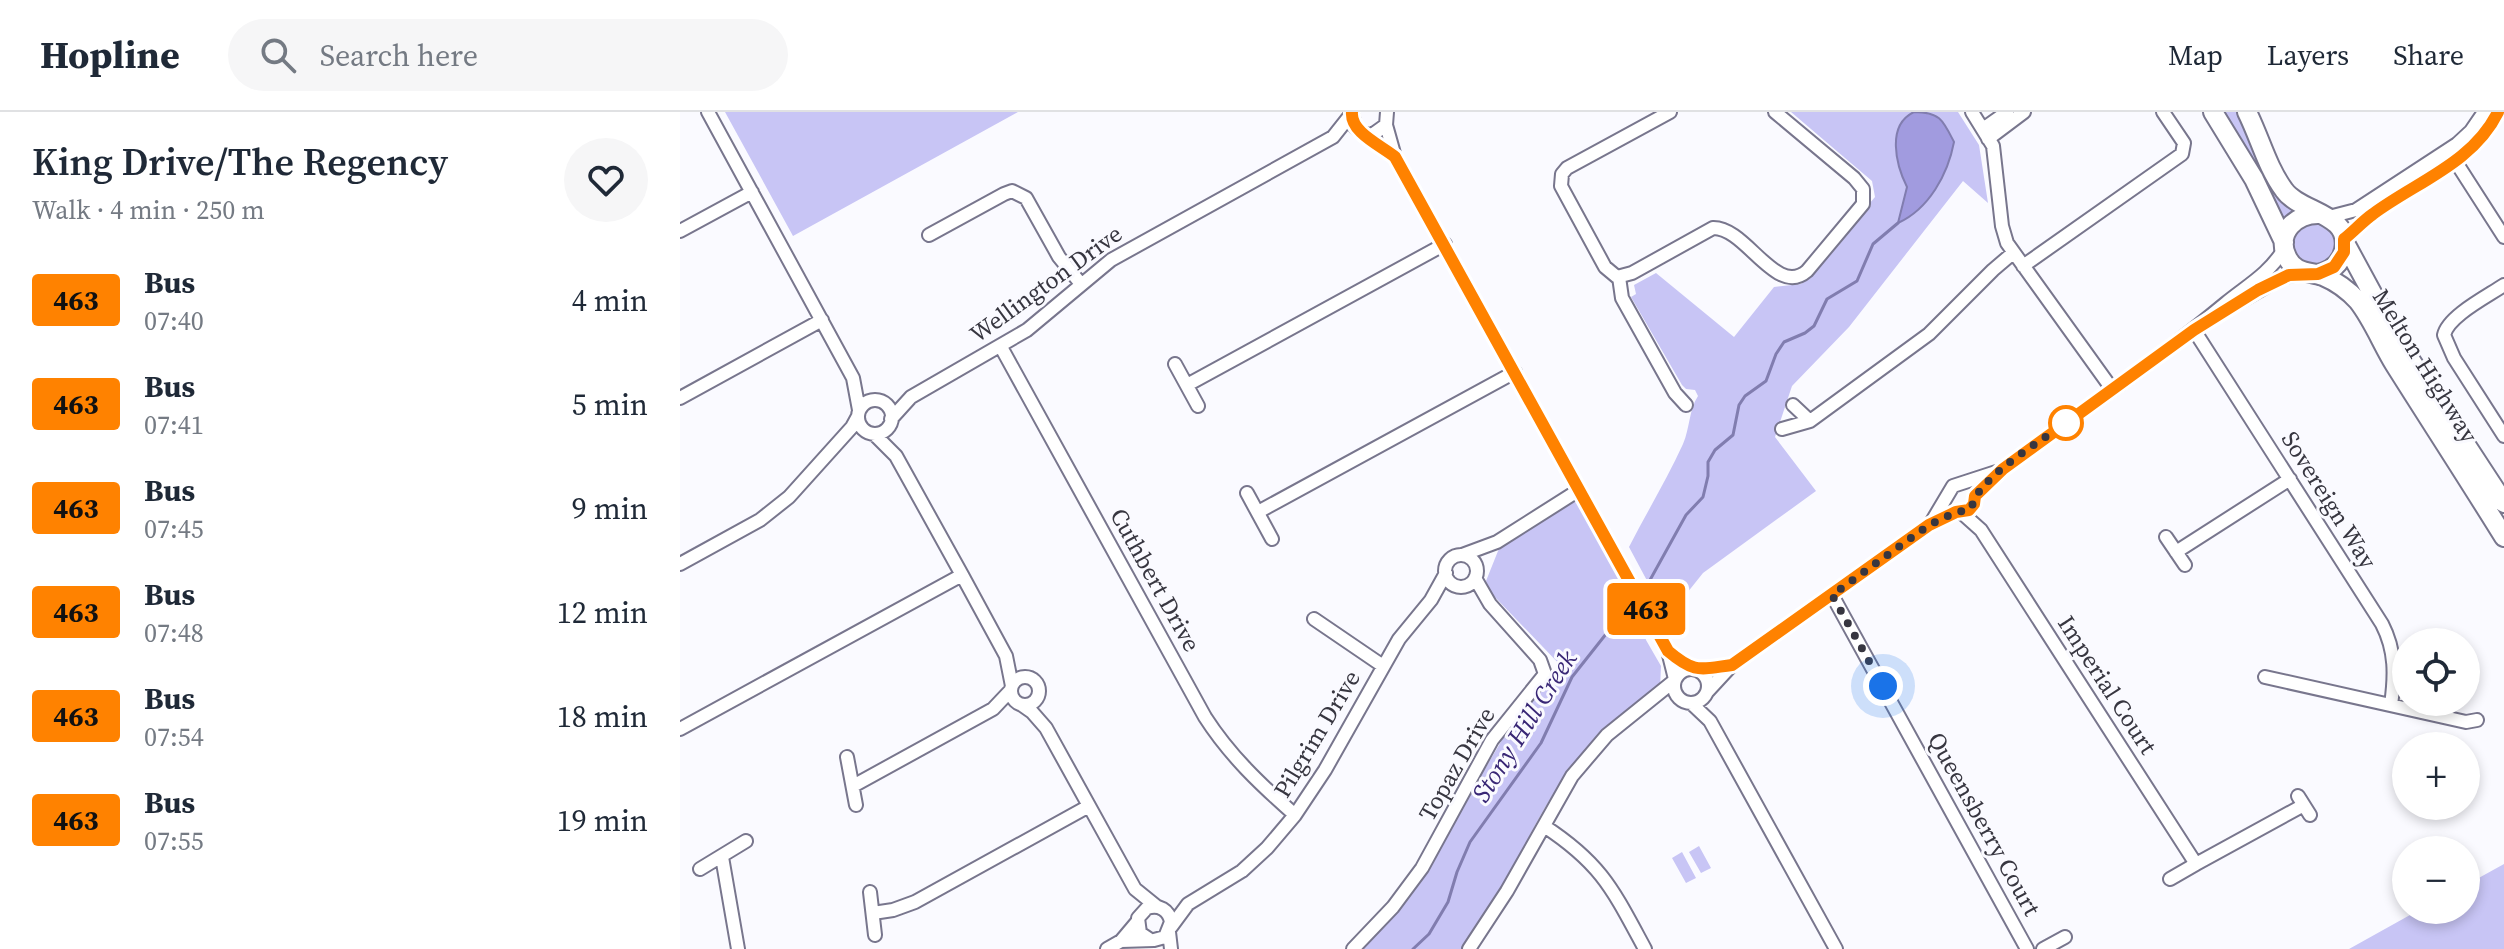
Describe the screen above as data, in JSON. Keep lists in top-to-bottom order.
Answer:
{
  "streets": {
    "highway": ["Melton Highway"],
    "street": [
      "Wellington Drive",
      "Sovereign Way",
      "Cuthbert Drive",
      "Imperial Court",
      "Pilgrim Drive",
      "Topaz Drive",
      "Queensberry Court"
    ]
  },
  "crossings": [
    ["Wellington Drive", "Cuthbert Drive"],
    ["Cuthbert Drive", "Pilgrim Drive"],
    ["Pilgrim Drive", "Topaz Drive"]
  ],
  "water": ["Stony Hill Creek"],
  "lines": ["bus line 463"],
  "page": {
    "header": "Hopline",
    "search": "Search here",
    "nav": ["Map", "Layers", "Share"],
    "heading": ["King Drive/The Regency", "Walk · 4 min · 250 m"],
    "on_map": "463",
    "list": [
      {
        "mark": "463",
        "name": "Bus",
        "note": "07:40",
        "value": "4 min"
      },
      {
        "mark": "463",
        "name": "Bus",
        "note": "07:41",
        "value": "5 min"
      },
      {
        "mark": "463",
        "name": "Bus",
        "note": "07:45",
        "value": "9 min"
      },
      {
        "mark": "463",
        "name": "Bus",
        "note": "07:48",
        "value": "12 min"
      },
      {
        "mark": "463",
        "name": "Bus",
        "note": "07:54",
        "value": "18 min"
      },
      {
        "mark": "463",
        "name": "Bus",
        "note": "07:55",
        "value": "19 min"
      }
    ],
    "map_buttons": ["+", "−"]
  }
}
